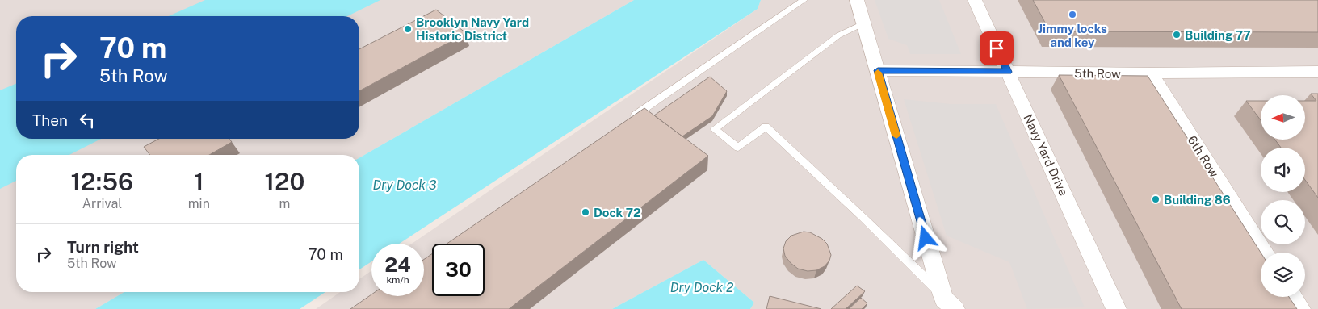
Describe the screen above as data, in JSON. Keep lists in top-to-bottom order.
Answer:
{
  "streets": {
    "street": ["5th Row", "Navy Yard Drive", "6th Row"]
  },
  "crossings": [
    ["5th Row", "Navy Yard Drive"],
    ["5th Row", "6th Row"]
  ],
  "water": ["Dry Dock 3", "Dry Dock 2"],
  "places": [
    "Jimmy locks and key",
    "Brooklyn Navy Yard Historic District",
    "Building 77",
    "Building 86",
    "Dock 72"
  ],
  "north": "left",
  "page": {
    "turn": ["70 m", "5th Row"],
    "then": "Then",
    "eta": [
      "12:56",
      "Arrival",
      "1",
      "min",
      "120",
      "m"
    ],
    "list": [
      {
        "name": "Turn right",
        "note": "5th Row",
        "value": "70 m"
      }
    ],
    "speed": "24 km/h",
    "limit": "30"
  }
}
